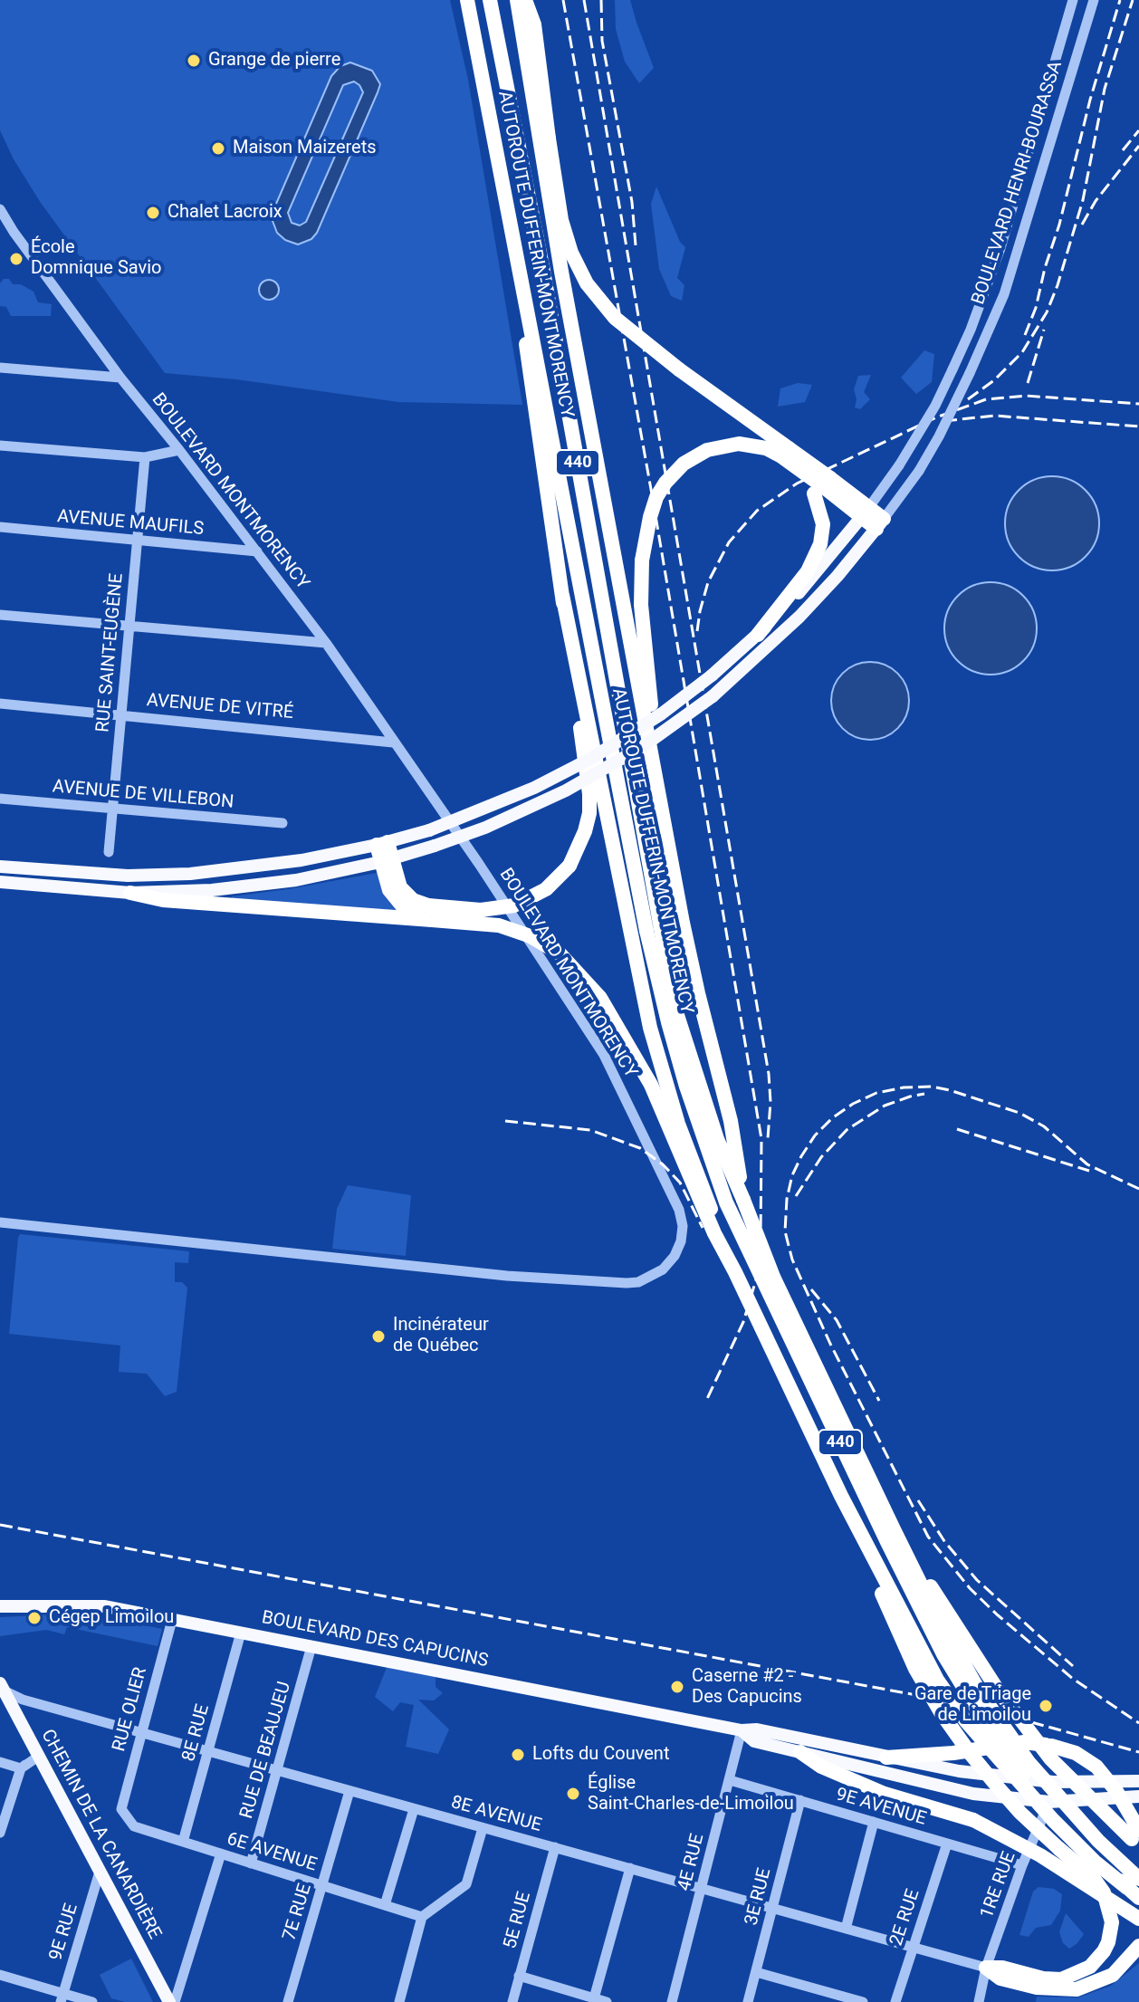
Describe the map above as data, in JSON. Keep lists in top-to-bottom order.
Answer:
{
  "streets": {
    "highway": ["AUTOROUTE DUFFERIN-MONTMORENCY", "440"],
    "main road": ["BOULEVARD HENRI-BOURASSA", "BOULEVARD DES CAPUCINS", "CHEMIN DE LA CANARDIÈRE"],
    "street": [
      "BOULEVARD MONTMORENCY",
      "AVENUE MAUFILS",
      "RUE SAINT-EUGÈNE",
      "AVENUE DE VITRÉ",
      "AVENUE DE VILLEBON",
      "RUE OLIER",
      "8E RUE",
      "RUE DE BEAUJEU",
      "9E AVENUE",
      "8E AVENUE",
      "6E AVENUE",
      "4E RUE",
      "1RE RUE",
      "3E RUE",
      "7E RUE",
      "2E RUE",
      "5E RUE",
      "9E RUE"
    ]
  },
  "crossings": [
    ["BOULEVARD MONTMORENCY", "AVENUE MAUFILS"],
    ["BOULEVARD MONTMORENCY", "AVENUE DE VITRÉ"],
    ["AVENUE MAUFILS", "RUE SAINT-EUGÈNE"],
    ["RUE SAINT-EUGÈNE", "AVENUE DE VITRÉ"],
    ["RUE SAINT-EUGÈNE", "AVENUE DE VILLEBON"],
    ["BOULEVARD DES CAPUCINS", "RUE OLIER"],
    ["BOULEVARD DES CAPUCINS", "8E RUE"],
    ["BOULEVARD DES CAPUCINS", "RUE DE BEAUJEU"],
    ["BOULEVARD DES CAPUCINS", "4E RUE"],
    ["BOULEVARD DES CAPUCINS", "1RE RUE"],
    ["RUE OLIER", "8E AVENUE"],
    ["RUE OLIER", "6E AVENUE"],
    ["8E RUE", "8E AVENUE"],
    ["8E RUE", "6E AVENUE"],
    ["RUE DE BEAUJEU", "8E AVENUE"],
    ["RUE DE BEAUJEU", "6E AVENUE"],
    ["9E AVENUE", "4E RUE"],
    ["9E AVENUE", "1RE RUE"],
    ["9E AVENUE", "3E RUE"],
    ["9E AVENUE", "2E RUE"],
    ["8E AVENUE", "CHEMIN DE LA CANARDIÈRE"],
    ["8E AVENUE", "4E RUE"],
    ["8E AVENUE", "1RE RUE"],
    ["8E AVENUE", "3E RUE"],
    ["8E AVENUE", "7E RUE"],
    ["8E AVENUE", "2E RUE"],
    ["8E AVENUE", "5E RUE"],
    ["CHEMIN DE LA CANARDIÈRE", "9E RUE"],
    ["6E AVENUE", "7E RUE"]
  ],
  "places": [
    "Grange de pierre",
    "Maison Maizerets",
    "Chalet Lacroix",
    "École Domnique Savio",
    "Incinérateur de Québec",
    "Cégep Limoilou",
    "Caserne #2 - Des Capucins",
    "Gare de Triage de Limoilou",
    "Lofts du Couvent",
    "Église Saint-Charles-de-Limoilou"
  ]
}
